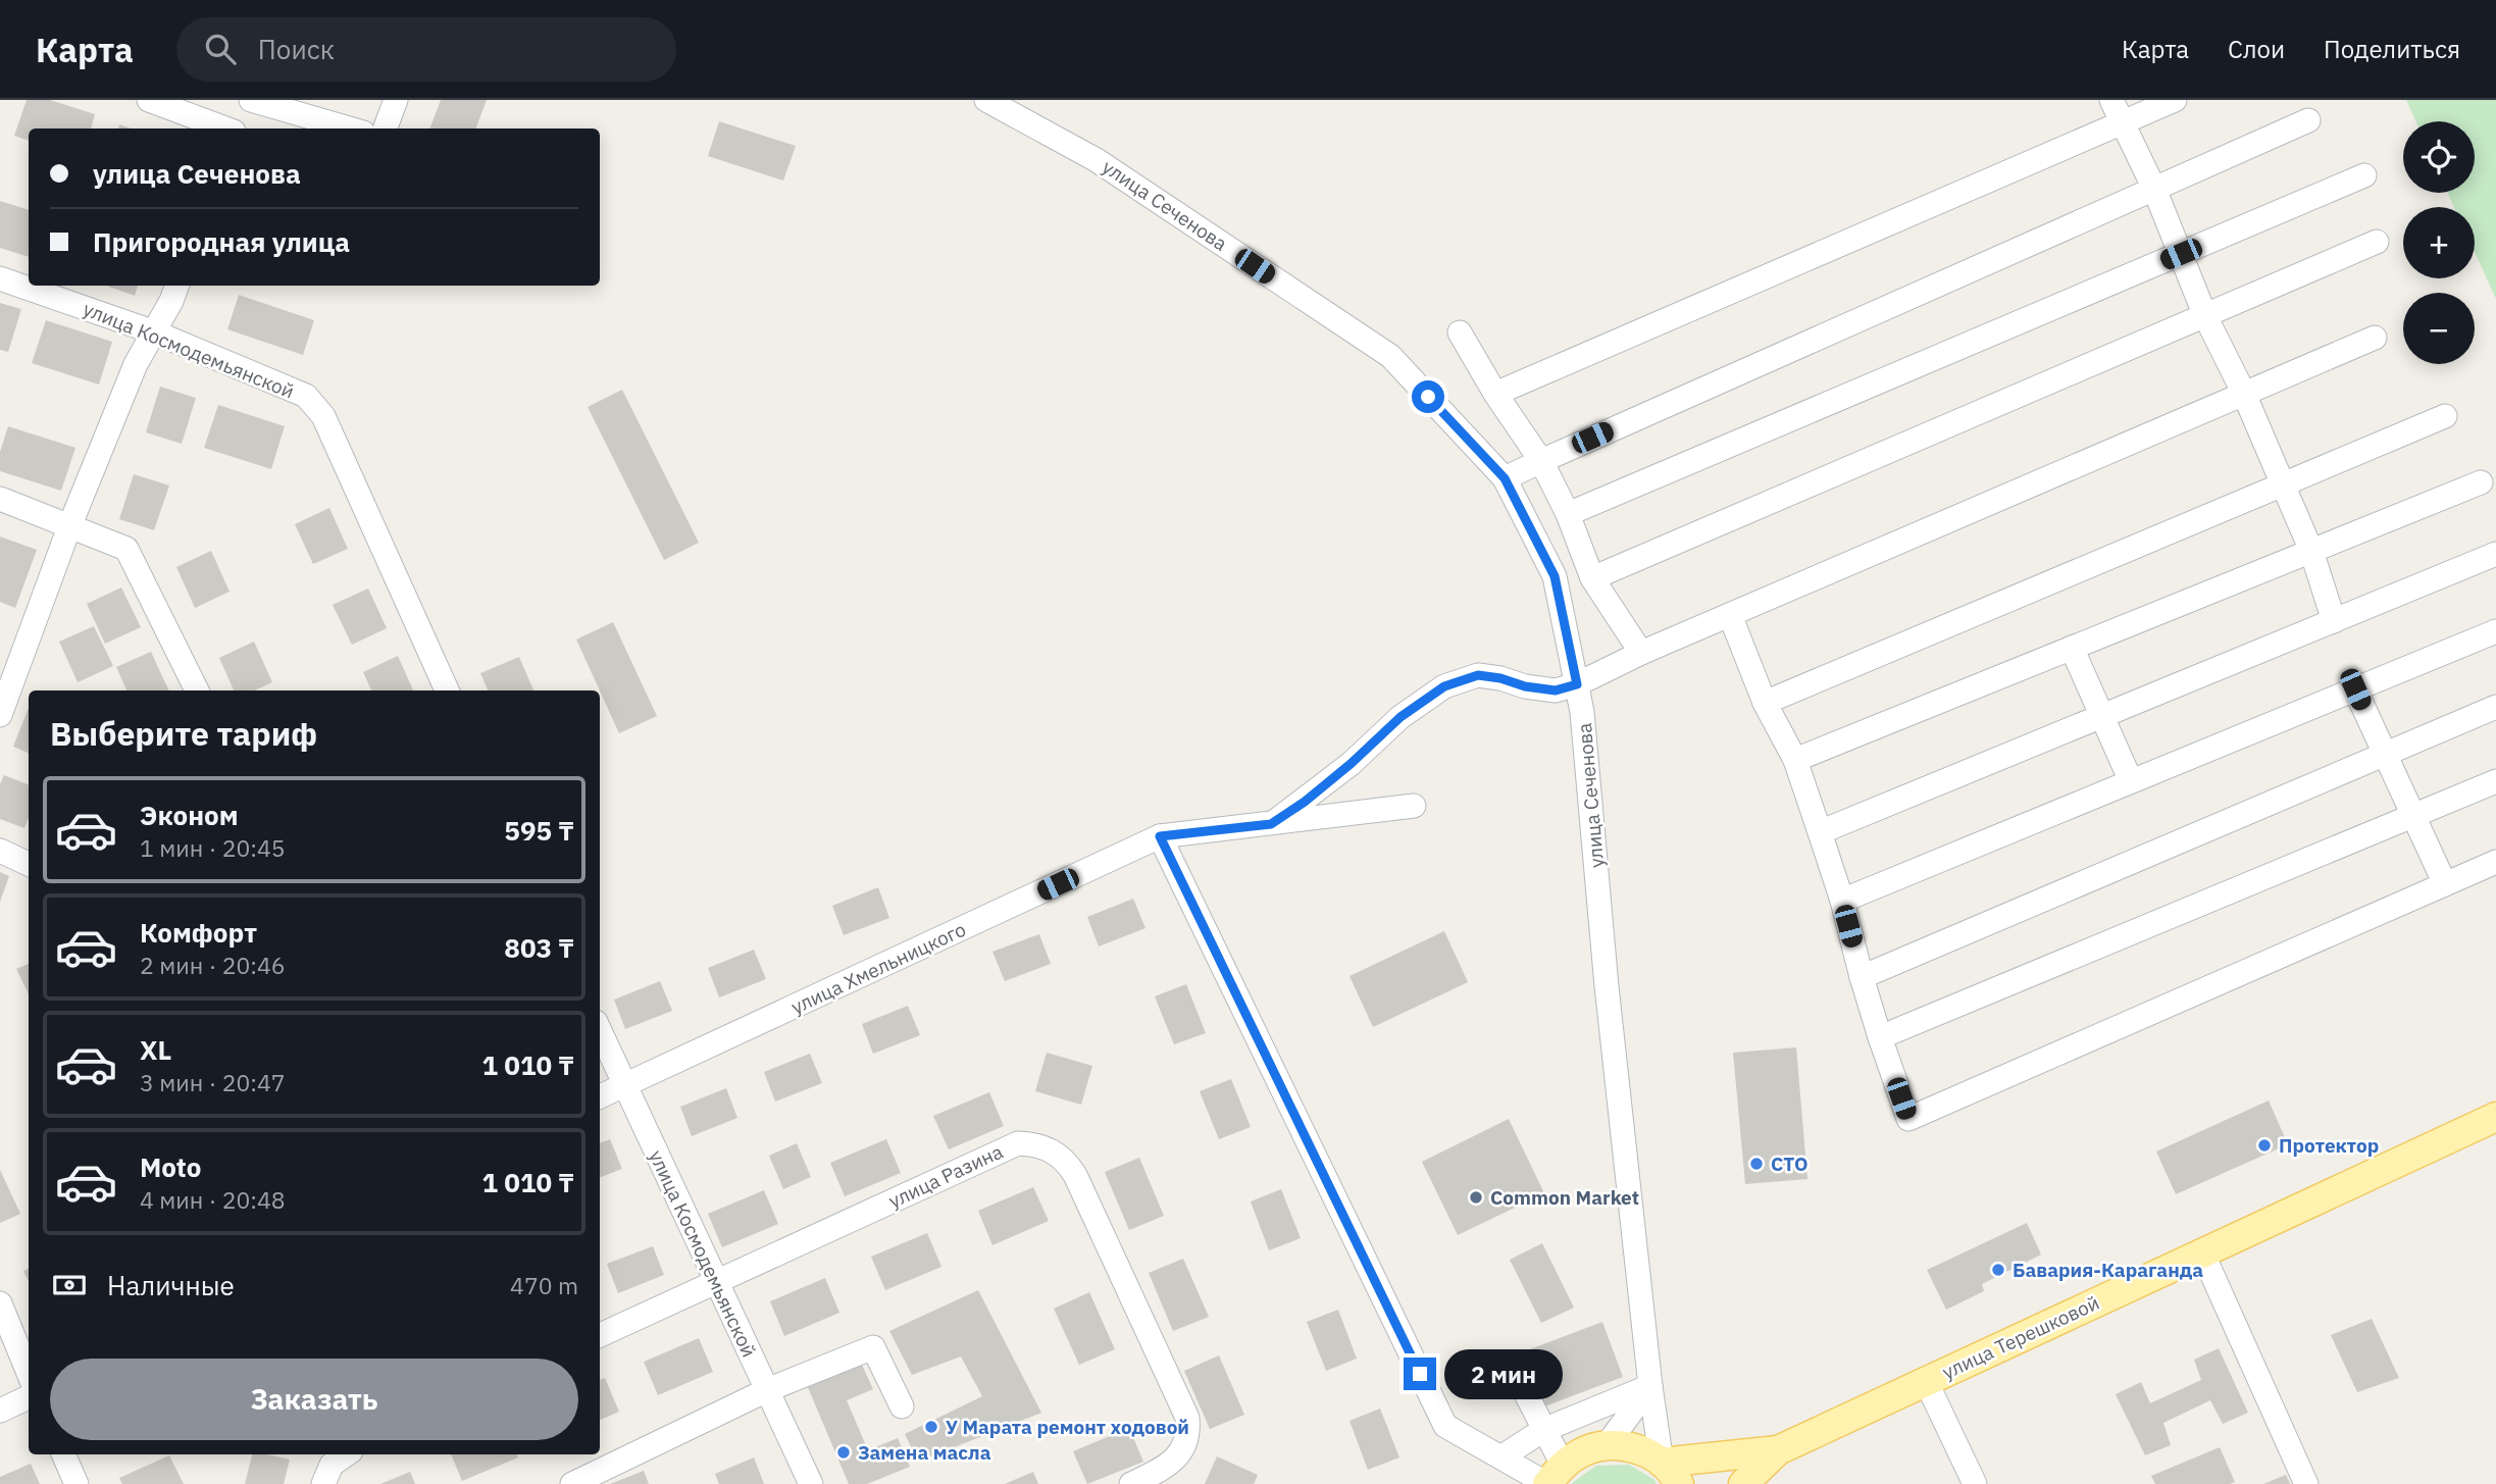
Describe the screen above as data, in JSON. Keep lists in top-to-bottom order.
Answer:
{
  "streets": {
    "main road": ["улица Терешковой"],
    "street": [
      "улица Сеченова",
      "улица Космодемьянской",
      "улица Хмельницкого",
      "улица Разина"
    ]
  },
  "crossings": [
    ["улица Сеченова", "улица Терешковой"],
    ["улица Космодемьянской", "улица Хмельницкого"],
    ["улица Космодемьянской", "улица Разина"]
  ],
  "places": [
    "Протектор",
    "СТО",
    "Common Market",
    "Бавария-Караганда",
    "У Марата ремонт ходовой",
    "Замена масла"
  ],
  "page": {
    "header": "Карта",
    "search": "Поиск",
    "nav": ["Карта", "Слои", "Поделиться"],
    "map_buttons": ["+", "−"],
    "banner": ["улица Сеченова", "Пригородная улица"],
    "heading": "Выберите тариф",
    "list": [
      {
        "name": "Эконом",
        "note": "1 мин · 20:45",
        "value": "595 ₸"
      },
      {
        "name": "Комфорт",
        "note": "2 мин · 20:46",
        "value": "803 ₸"
      },
      {
        "name": "XL",
        "note": "3 мин · 20:47",
        "value": "1 010 ₸"
      },
      {
        "name": "Moto",
        "note": "4 мин · 20:48",
        "value": "1 010 ₸"
      }
    ],
    "pay": ["Наличные", "470 m"],
    "buttons": "Заказать",
    "bubble": "2 мин"
  }
}
